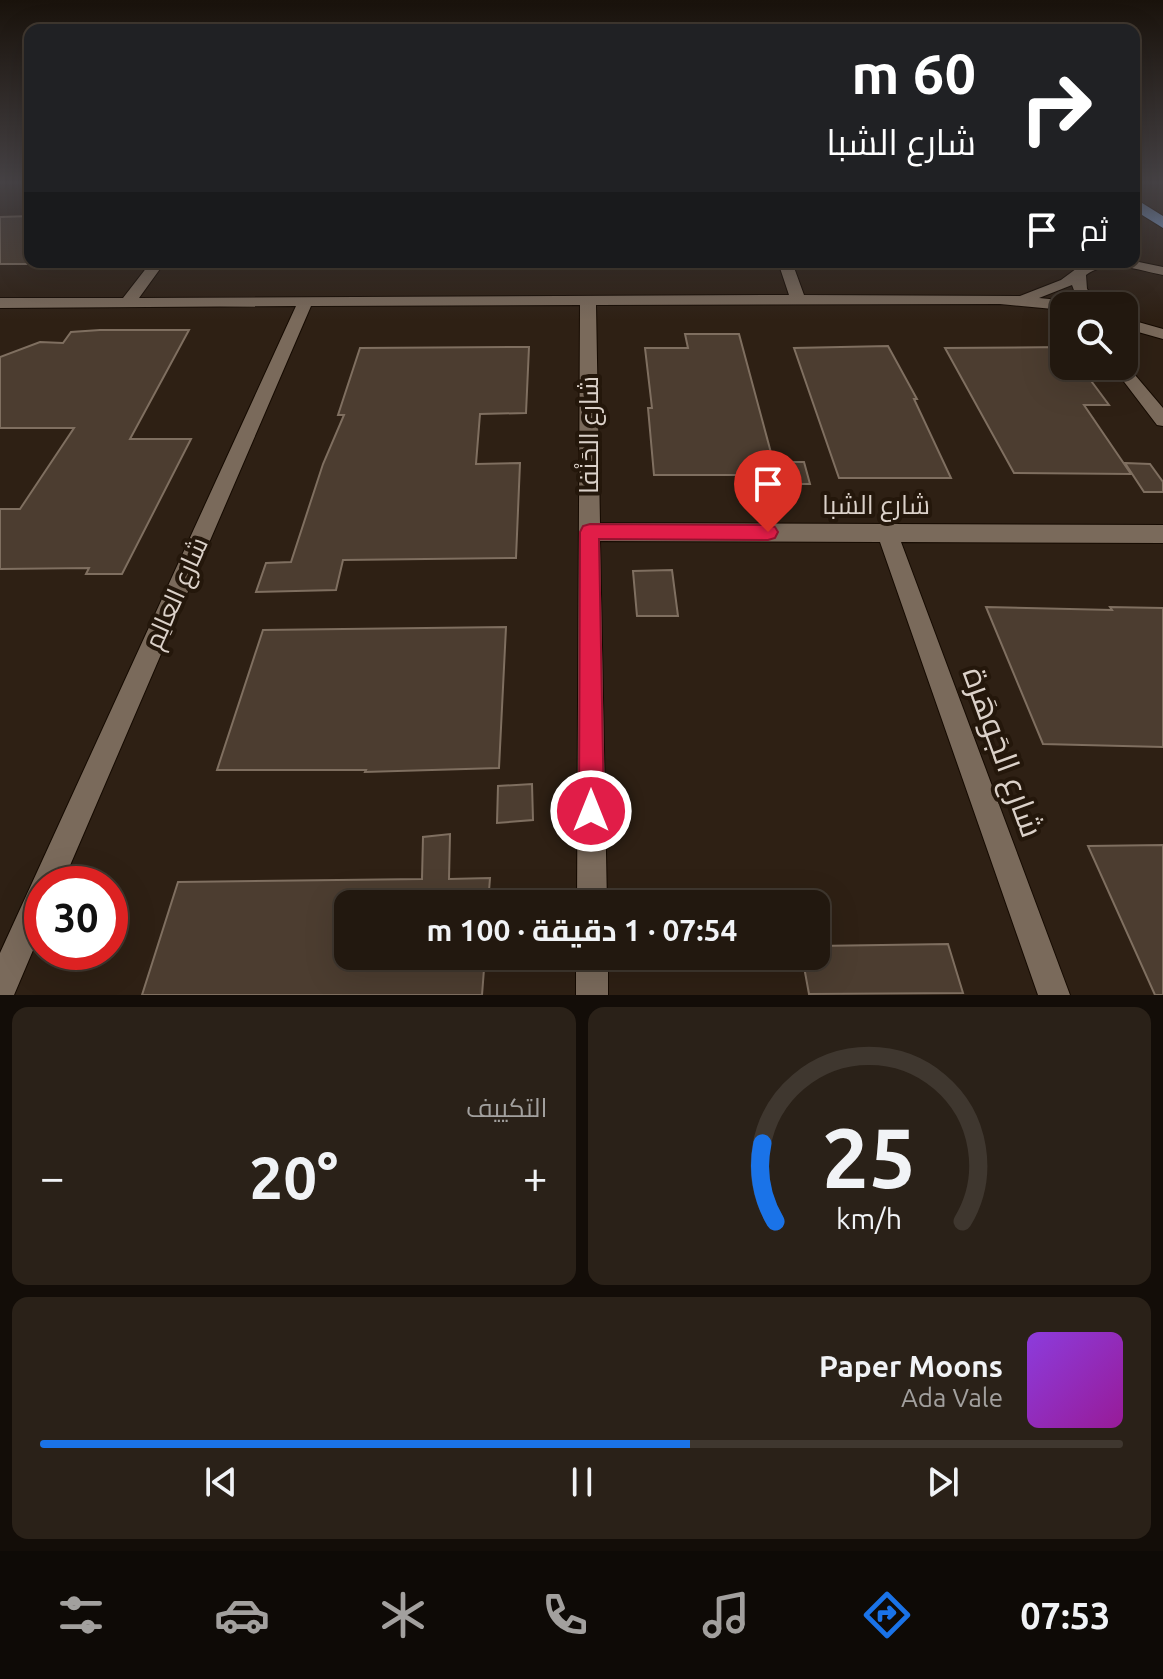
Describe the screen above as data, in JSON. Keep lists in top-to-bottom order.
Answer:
{
  "streets": {
    "street": [
      "شارع الحَنْفا",
      "شارع الشبا",
      "شارع العالِم",
      "شارع الجَوهَرة"
    ]
  },
  "crossings": [
    ["شارع الحَنْفا", "شارع الشبا"],
    ["شارع الشبا", "شارع الجَوهَرة"]
  ],
  "page": {
    "turn": ["60 m", "شارع الشبا"],
    "then": "ثم",
    "limit": "30",
    "trip": "07:54 · 1 دقيقة · 100 m",
    "tile": "التكييف",
    "heat": ["−", "20°", "+"],
    "song": ["Paper Moons", "Ada Vale"],
    "tabs": "07:53",
    "gauge": ["25", "km/h"]
  }
}
